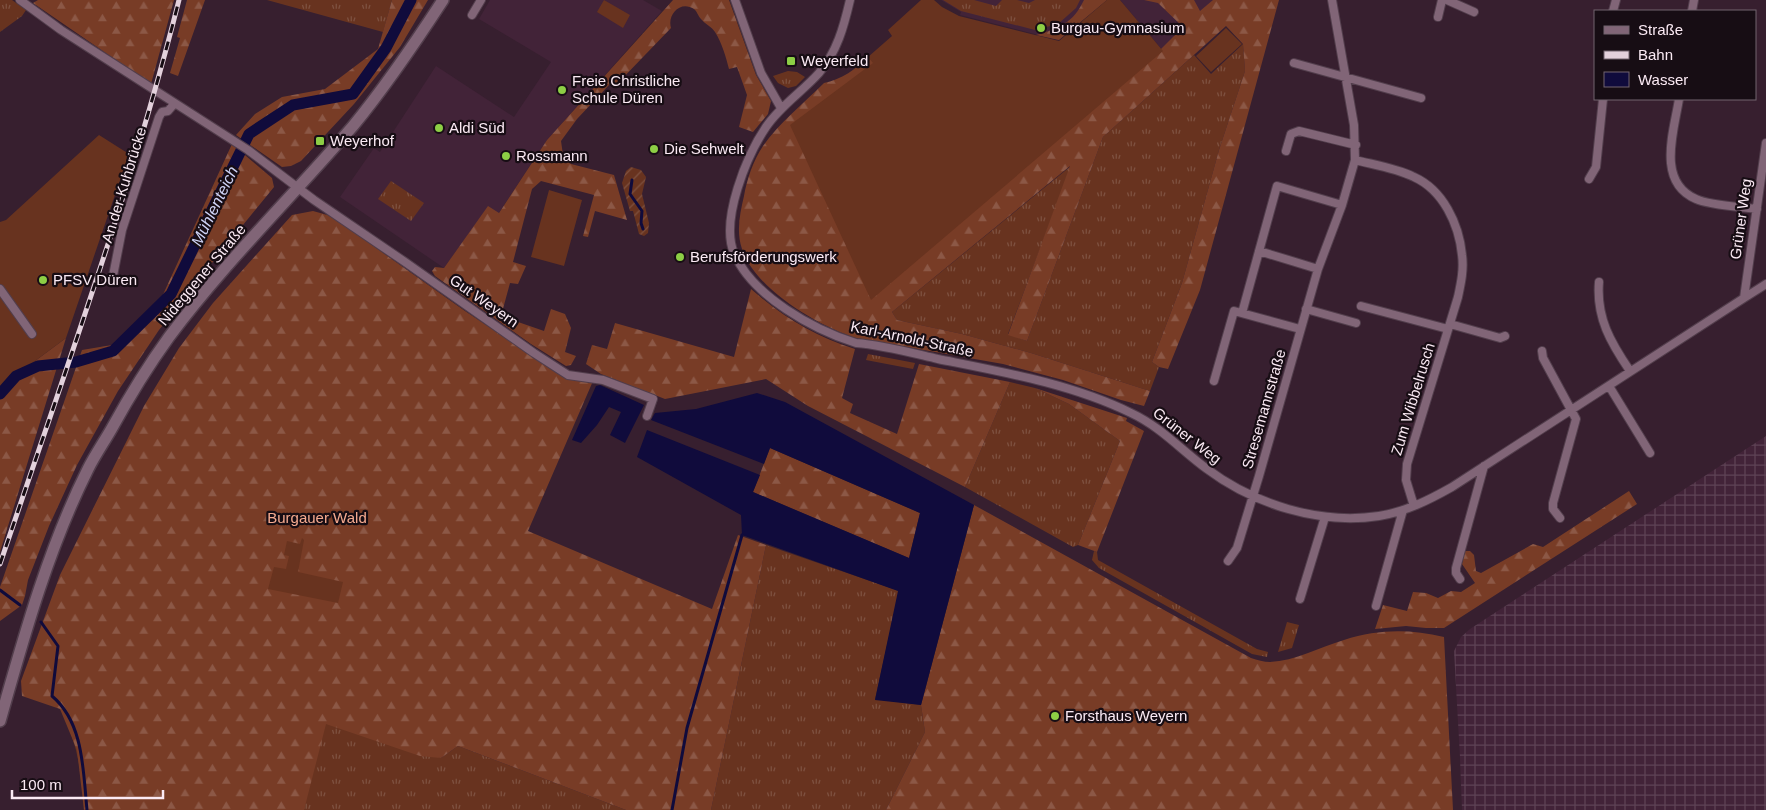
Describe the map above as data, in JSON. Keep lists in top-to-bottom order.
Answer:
{
  "streets": {
    "main road": ["Nideggener Straße"],
    "street": [
      "An der Kuhbrücke",
      "Grüner Weg",
      "Gut Weyern",
      "Karl-Arnold-Straße",
      "Zum Wibbelrusch",
      "Stresemannstraße"
    ]
  },
  "crossings": [
    ["Grüner Weg", "Karl-Arnold-Straße"],
    ["Grüner Weg", "Zum Wibbelrusch"],
    ["Grüner Weg", "Stresemannstraße"],
    ["Nideggener Straße", "Gut Weyern"],
    ["Zum Wibbelrusch", "Stresemannstraße"]
  ],
  "water": ["Mühlenteich"],
  "parks": ["Burgauer Wald"],
  "places": {
    "other": [
      "Burgau-Gymnasium",
      "Freie Christliche Schule Düren",
      "Aldi Süd",
      "Die Sehwelt",
      "Rossmann",
      "Berufsförderungswerk",
      "PFSV Düren",
      "Forsthaus Weyern"
    ],
    "transit": ["Weyerfeld", "Weyerhof"]
  },
  "legend": ["Straße", "Bahn", "Wasser"],
  "scale_bar": "100 m"
}
